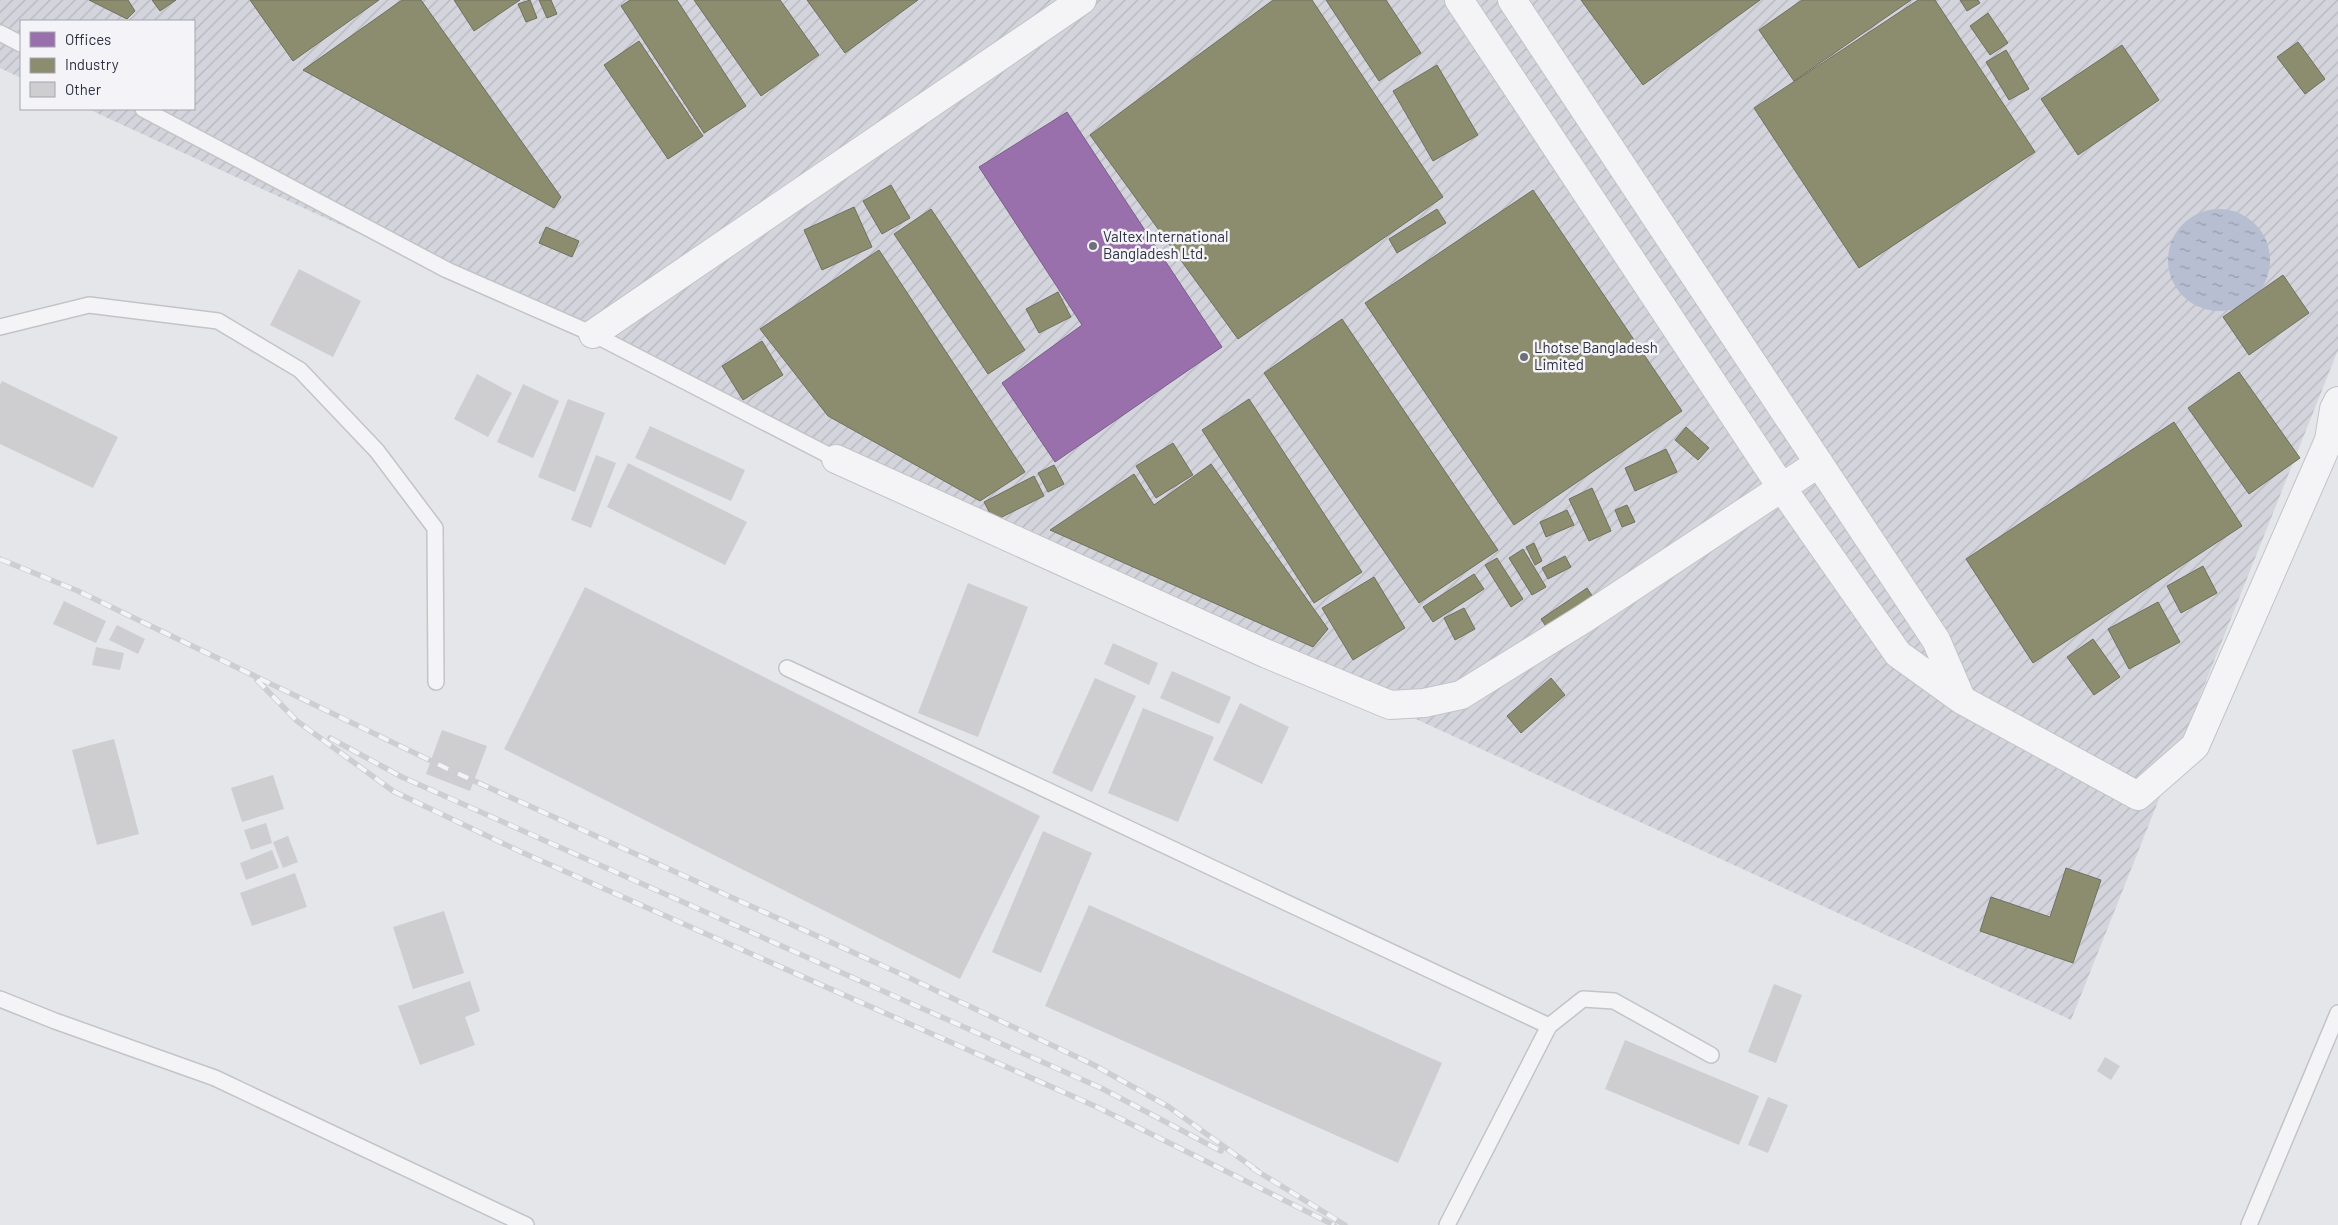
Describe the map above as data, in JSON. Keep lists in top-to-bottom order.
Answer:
{
  "places": ["Valtex International Bangladesh Ltd.", "Lhotse Bangladesh Limited"],
  "legend": ["Offices", "Industry", "Other"]
}
